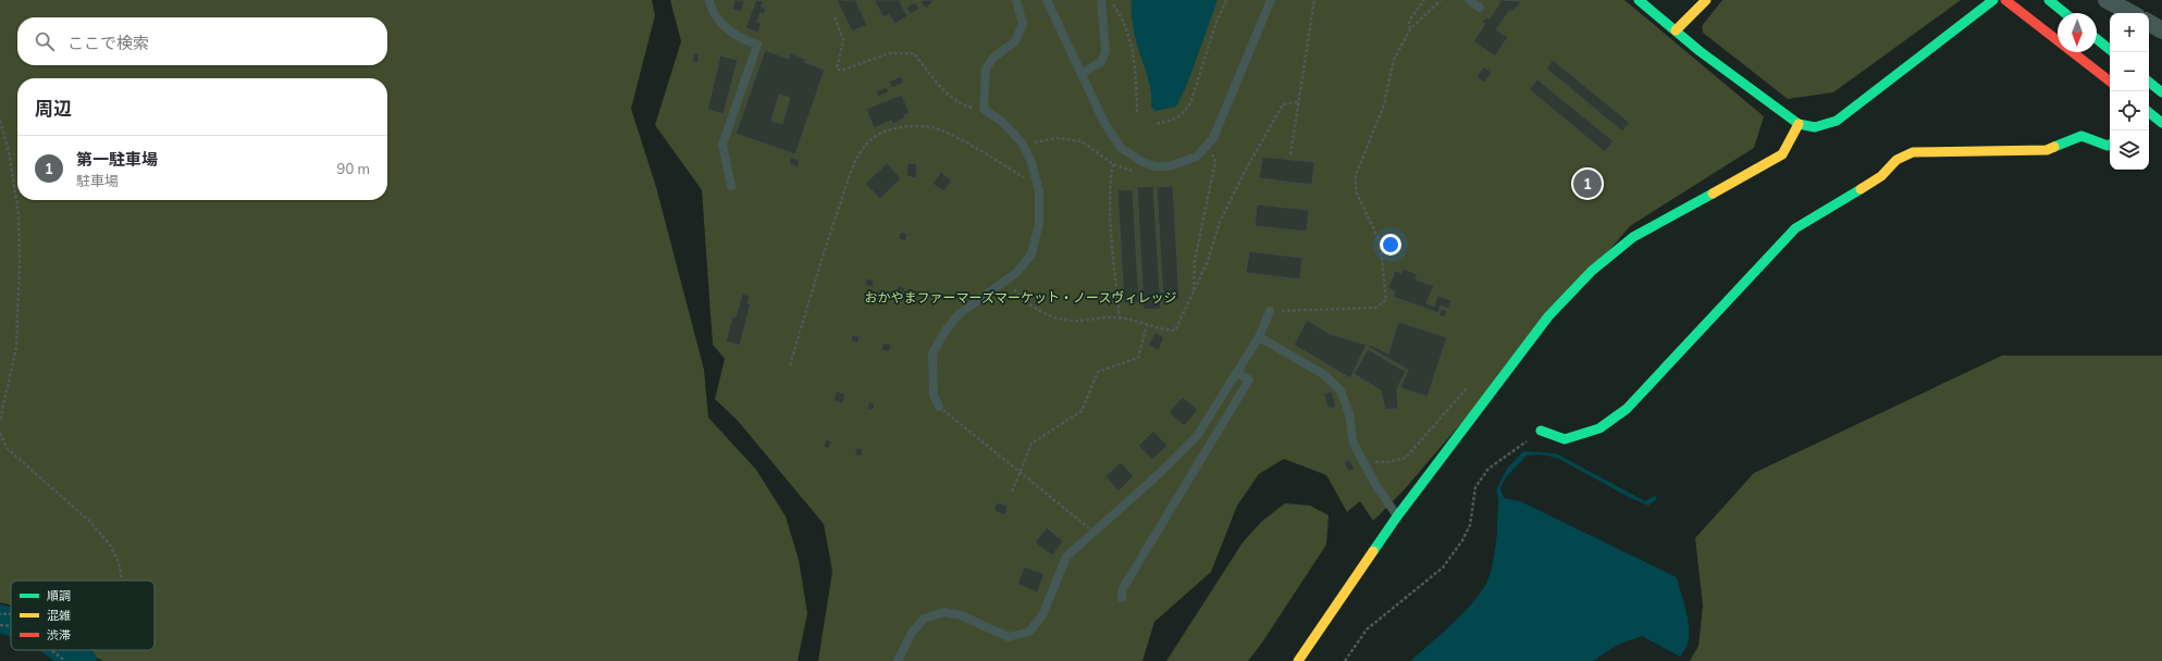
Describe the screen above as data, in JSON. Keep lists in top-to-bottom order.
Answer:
{
  "parks": ["おかやまファーマーズマーケット・ノースヴィレッジ"],
  "legend": ["順調", "混雑", "渋滞"],
  "north": "bottom",
  "page": {
    "map_buttons": ["+", "−"],
    "search": "ここで検索",
    "heading": "周辺",
    "list": [
      {
        "mark": "1",
        "name": "第一駐車場",
        "note": "駐車場",
        "value": "90 m"
      }
    ],
    "pins": "1"
  }
}
